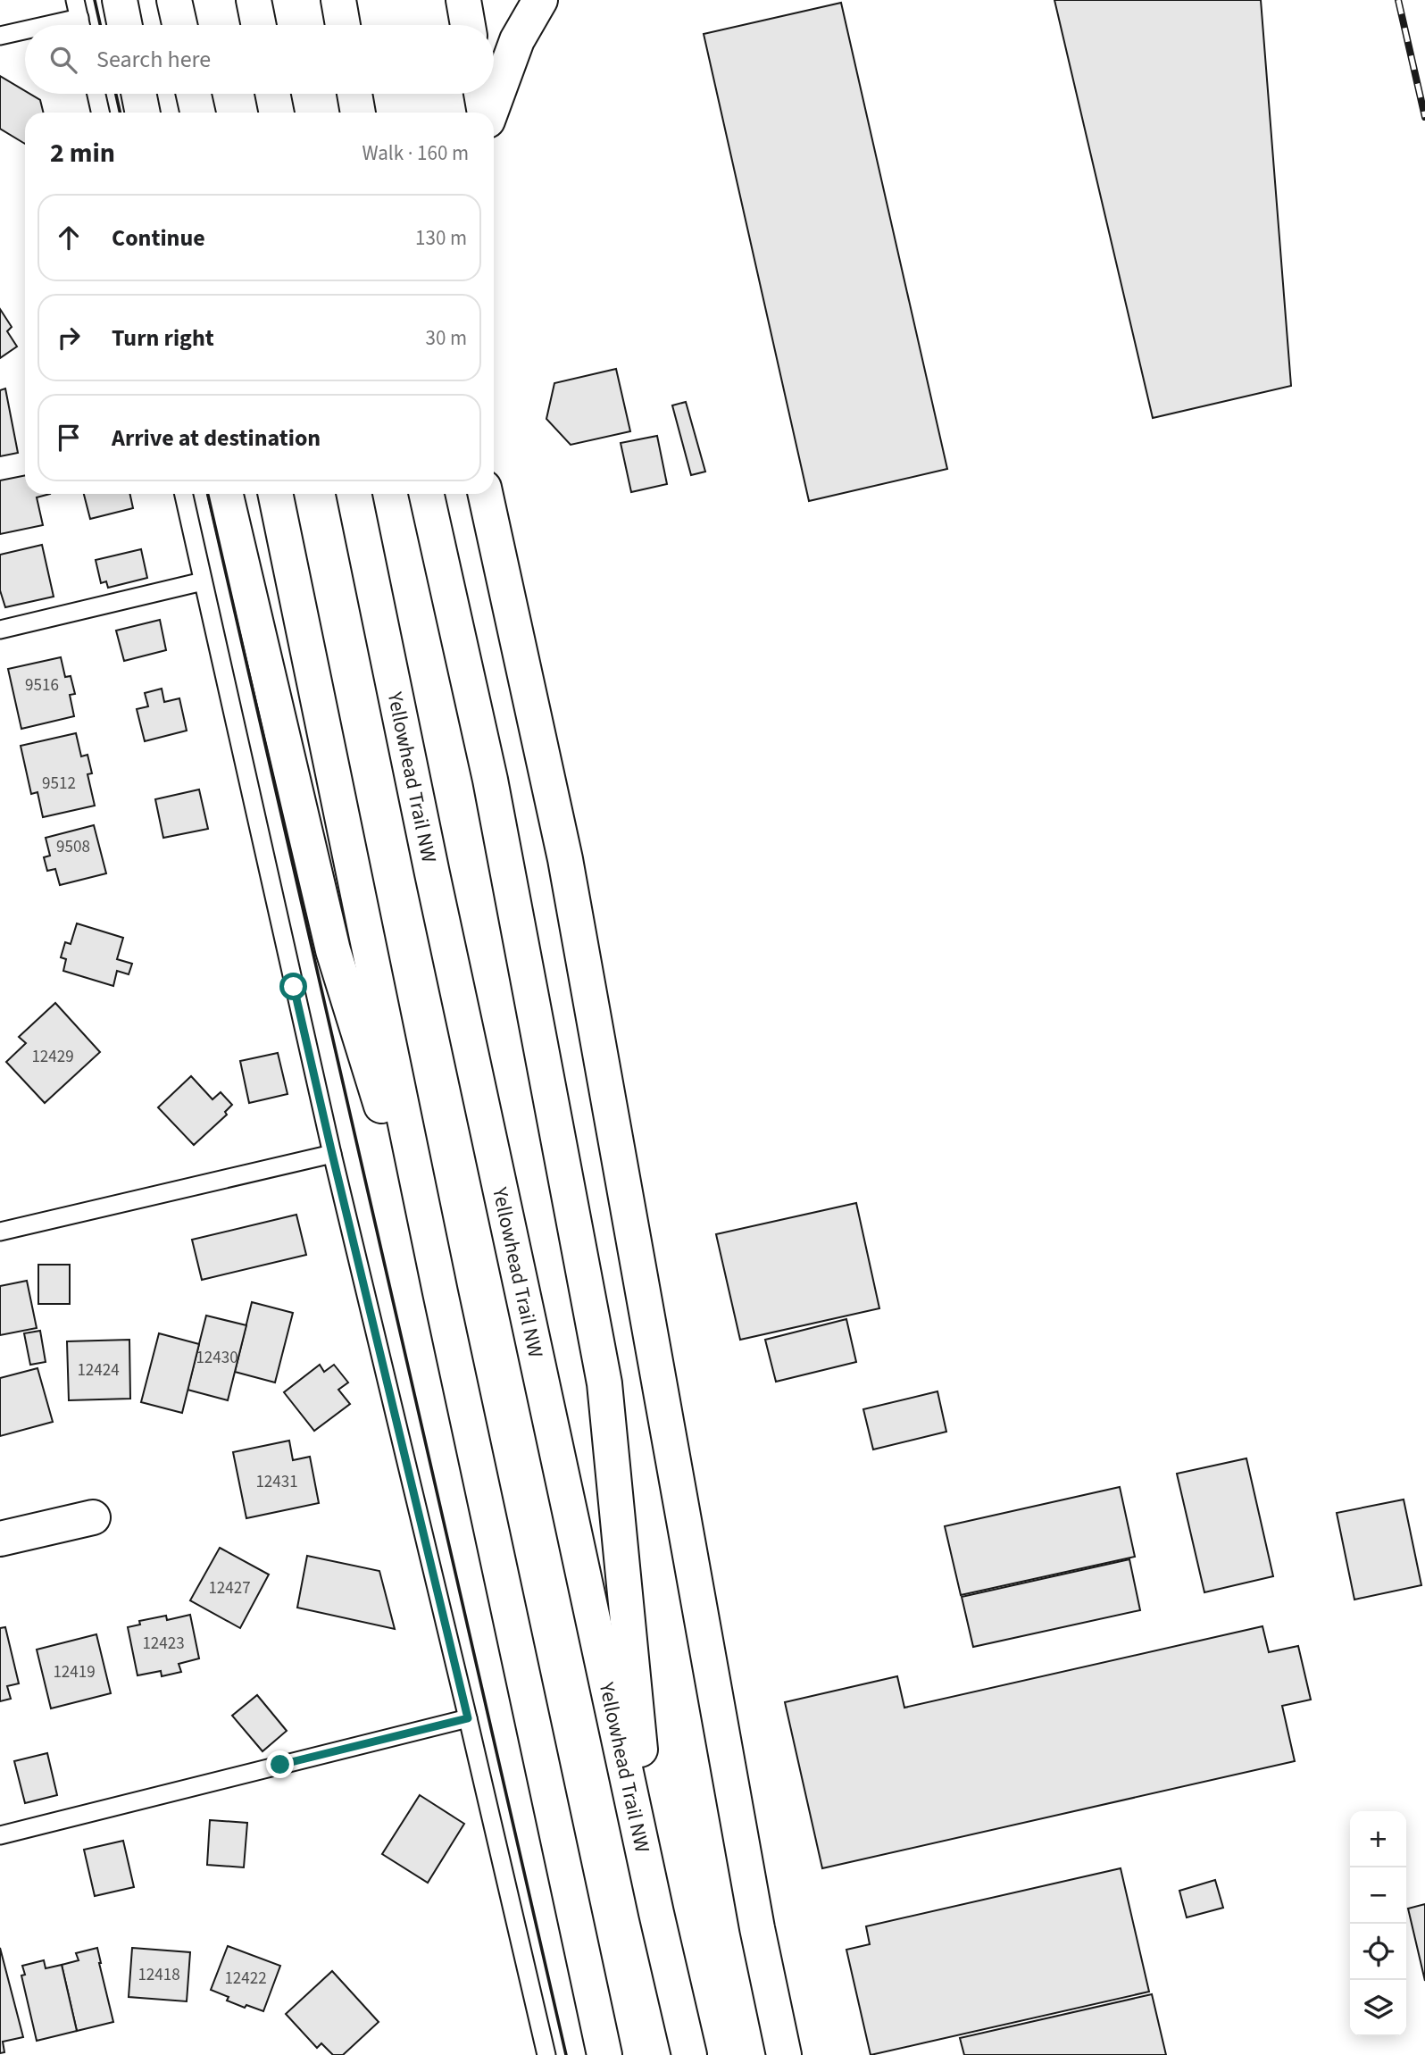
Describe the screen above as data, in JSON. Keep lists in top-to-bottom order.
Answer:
{
  "streets": {
    "main road": ["Yellowhead Trail NW"]
  },
  "house_numbers": [
    "9516",
    "9512",
    "9508",
    "12429",
    "12430",
    "12424",
    "12431",
    "12427",
    "12423",
    "12419",
    "12418",
    "12422"
  ],
  "page": {
    "search": "Search here",
    "heading": ["2 min", "Walk · 160 m"],
    "list": [
      ["Continue", "130 m"],
      ["Turn right", "30 m"],
      "Arrive at destination"
    ],
    "map_buttons": ["+", "−"]
  }
}
